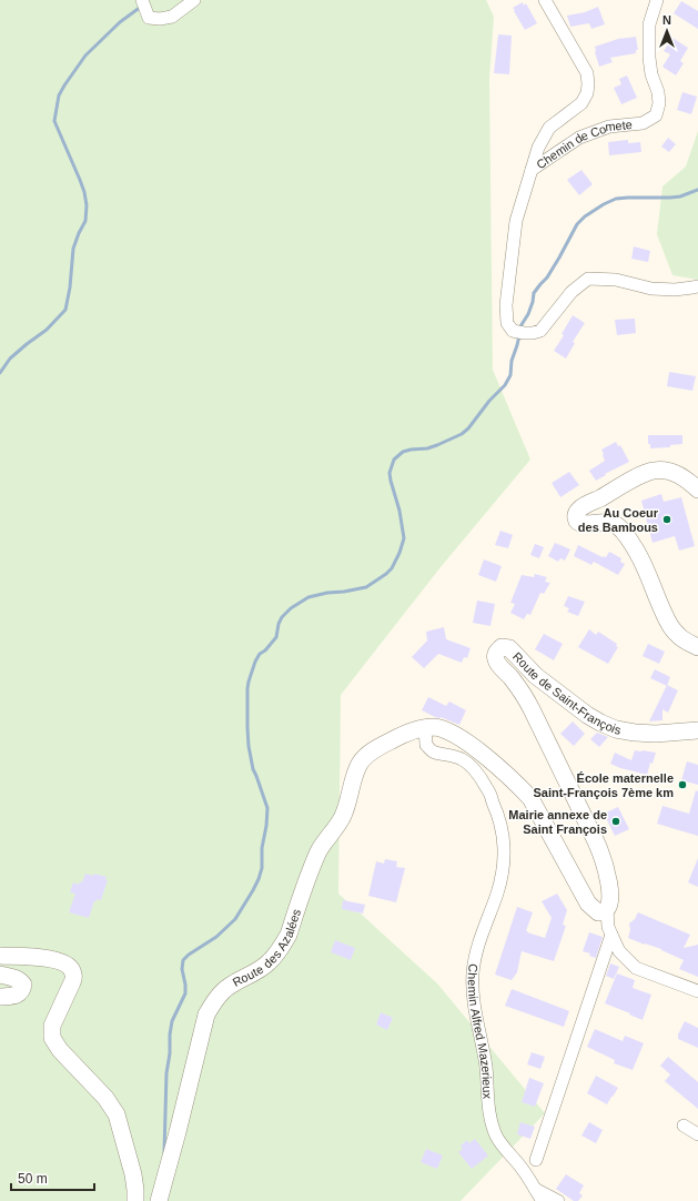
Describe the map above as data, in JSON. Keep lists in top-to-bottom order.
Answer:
{
  "streets": {
    "main road": ["Route de Saint-François", "Route des Azalées"],
    "street": ["Chemin de Comete", "Chemin Alfred Mazerieux"]
  },
  "crossings": [
    ["Route des Azalées", "Chemin Alfred Mazerieux"]
  ],
  "places": ["Au Coeur des Bambous", "École maternelle Saint-François 7ème km", "Mairie annexe de Saint François"],
  "scale_bar": "50 m",
  "north": "top"
}
